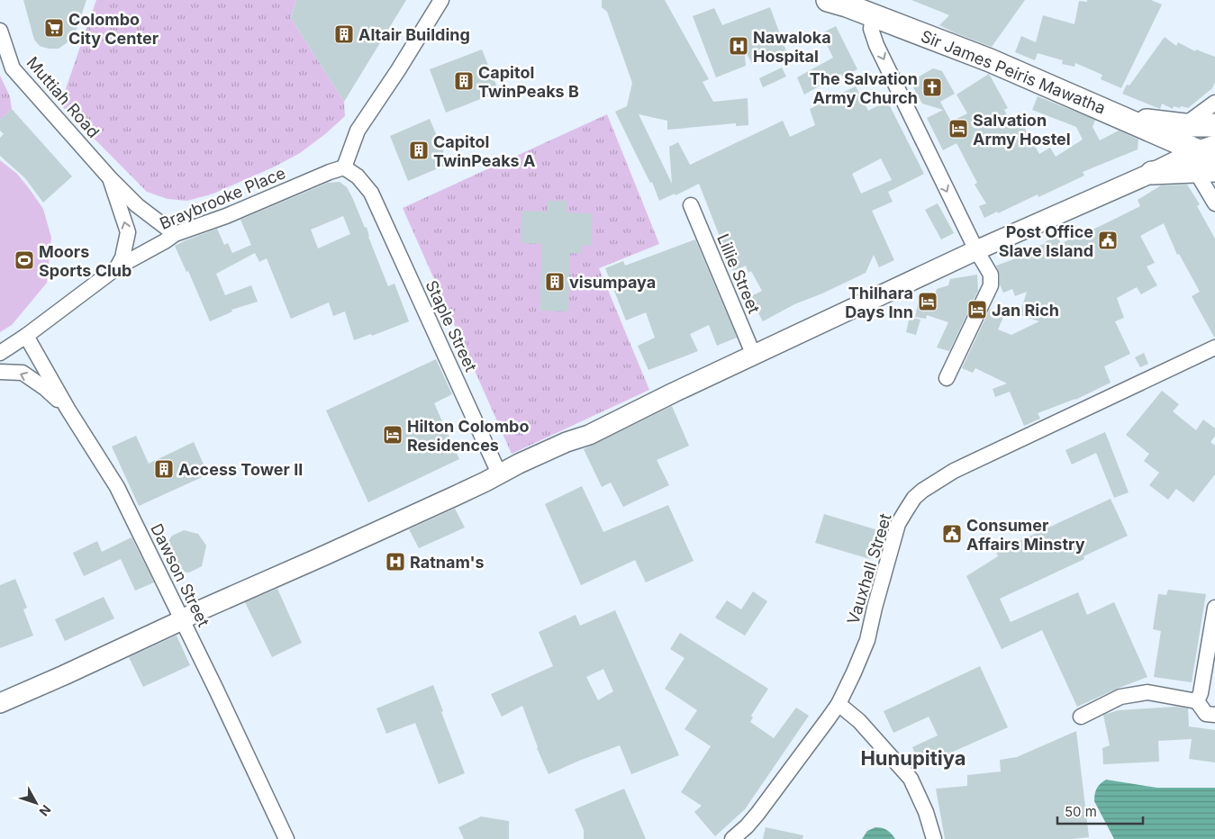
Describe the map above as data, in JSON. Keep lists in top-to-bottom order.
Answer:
{
  "streets": {
    "highway": ["Sir James Peiris Mawatha"],
    "street": [
      "Muttiah Road",
      "Braybrooke Place",
      "Lillie Street",
      "Staple Street",
      "Vauxhall Street",
      "Dawson Street"
    ]
  },
  "crossings": [
    ["Muttiah Road", "Braybrooke Place"],
    ["Braybrooke Place", "Staple Street"],
    ["Braybrooke Place", "Dawson Street"]
  ],
  "districts": ["Hunupitiya"],
  "places": {
    "supermarket": ["Colombo City Center"],
    "building": [
      "Altair Building",
      "Capitol TwinPeaks B",
      "Capitol TwinPeaks A",
      "visumpaya",
      "Access Tower II"
    ],
    "hospital": ["Nawaloka Hospital", "Ratnam's"],
    "church": ["The Salvation Army Church"],
    "hotel": [
      "Salvation Army Hostel",
      "Thilhara Days Inn",
      "Jan Rich",
      "Hilton Colombo Residences"
    ],
    "public building": ["Post Office Slave Island", "Consumer Affairs Minstry"],
    "sports": ["Moors Sports Club"]
  },
  "scale_bar": "50 m",
  "north": "bottom right"
}
